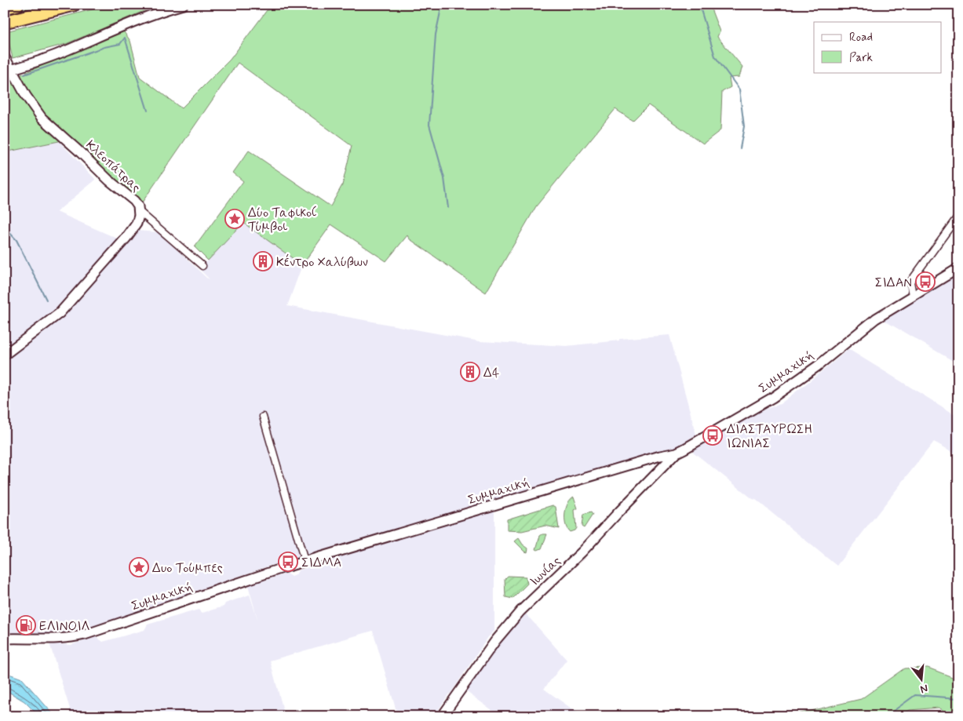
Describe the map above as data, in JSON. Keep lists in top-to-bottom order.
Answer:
{
  "streets": {
    "street": ["Κλεοπάτρας", "Συμμαχική", "Ιωνίας"]
  },
  "crossings": [
    ["Συμμαχική", "Ιωνίας"]
  ],
  "places": {
    "place": ["Δύο Ταφικοί Τύμβοι", "Δυο Τούμπες"],
    "building": ["Κέντρο Χαλύβων", "Δ4"],
    "bus stop": ["ΣΙΔΑΝ", "ΔΙΑΣΤΑΥΡΩΣΗ ΙΩΝΙΑΣ", "ΣΙΔΜΑ"],
    "fuel station": ["ΕΛΙΝΟΙΛ"]
  },
  "legend": ["Road", "Park"],
  "north": "bottom"
}
